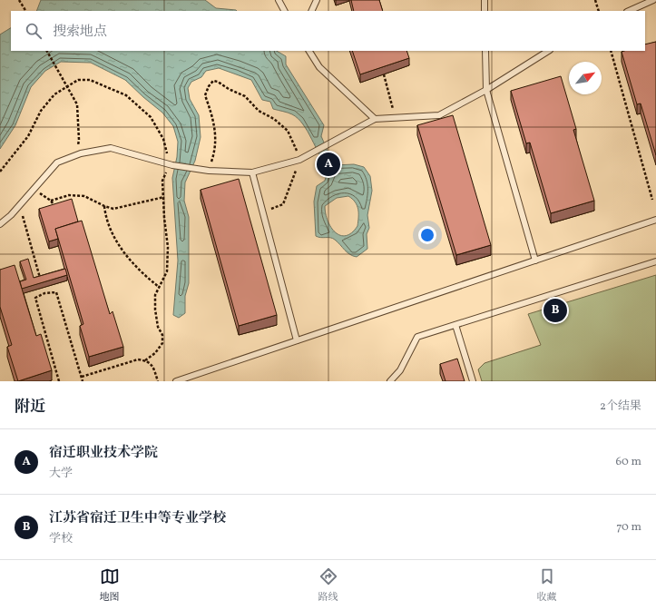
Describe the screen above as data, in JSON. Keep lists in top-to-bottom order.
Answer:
{
  "north": "top right",
  "page": {
    "search": "搜索地点",
    "pins": ["A", "B"],
    "heading": ["附近", "2个结果"],
    "list": [
      {
        "mark": "A",
        "name": "宿迁职业技术学院",
        "note": "大学",
        "value": "60 m"
      },
      {
        "mark": "B",
        "name": "江苏省宿迁卫生中等专业学校",
        "note": "学校",
        "value": "70 m"
      }
    ],
    "nav": ["地图", "路线", "收藏"]
  }
}
